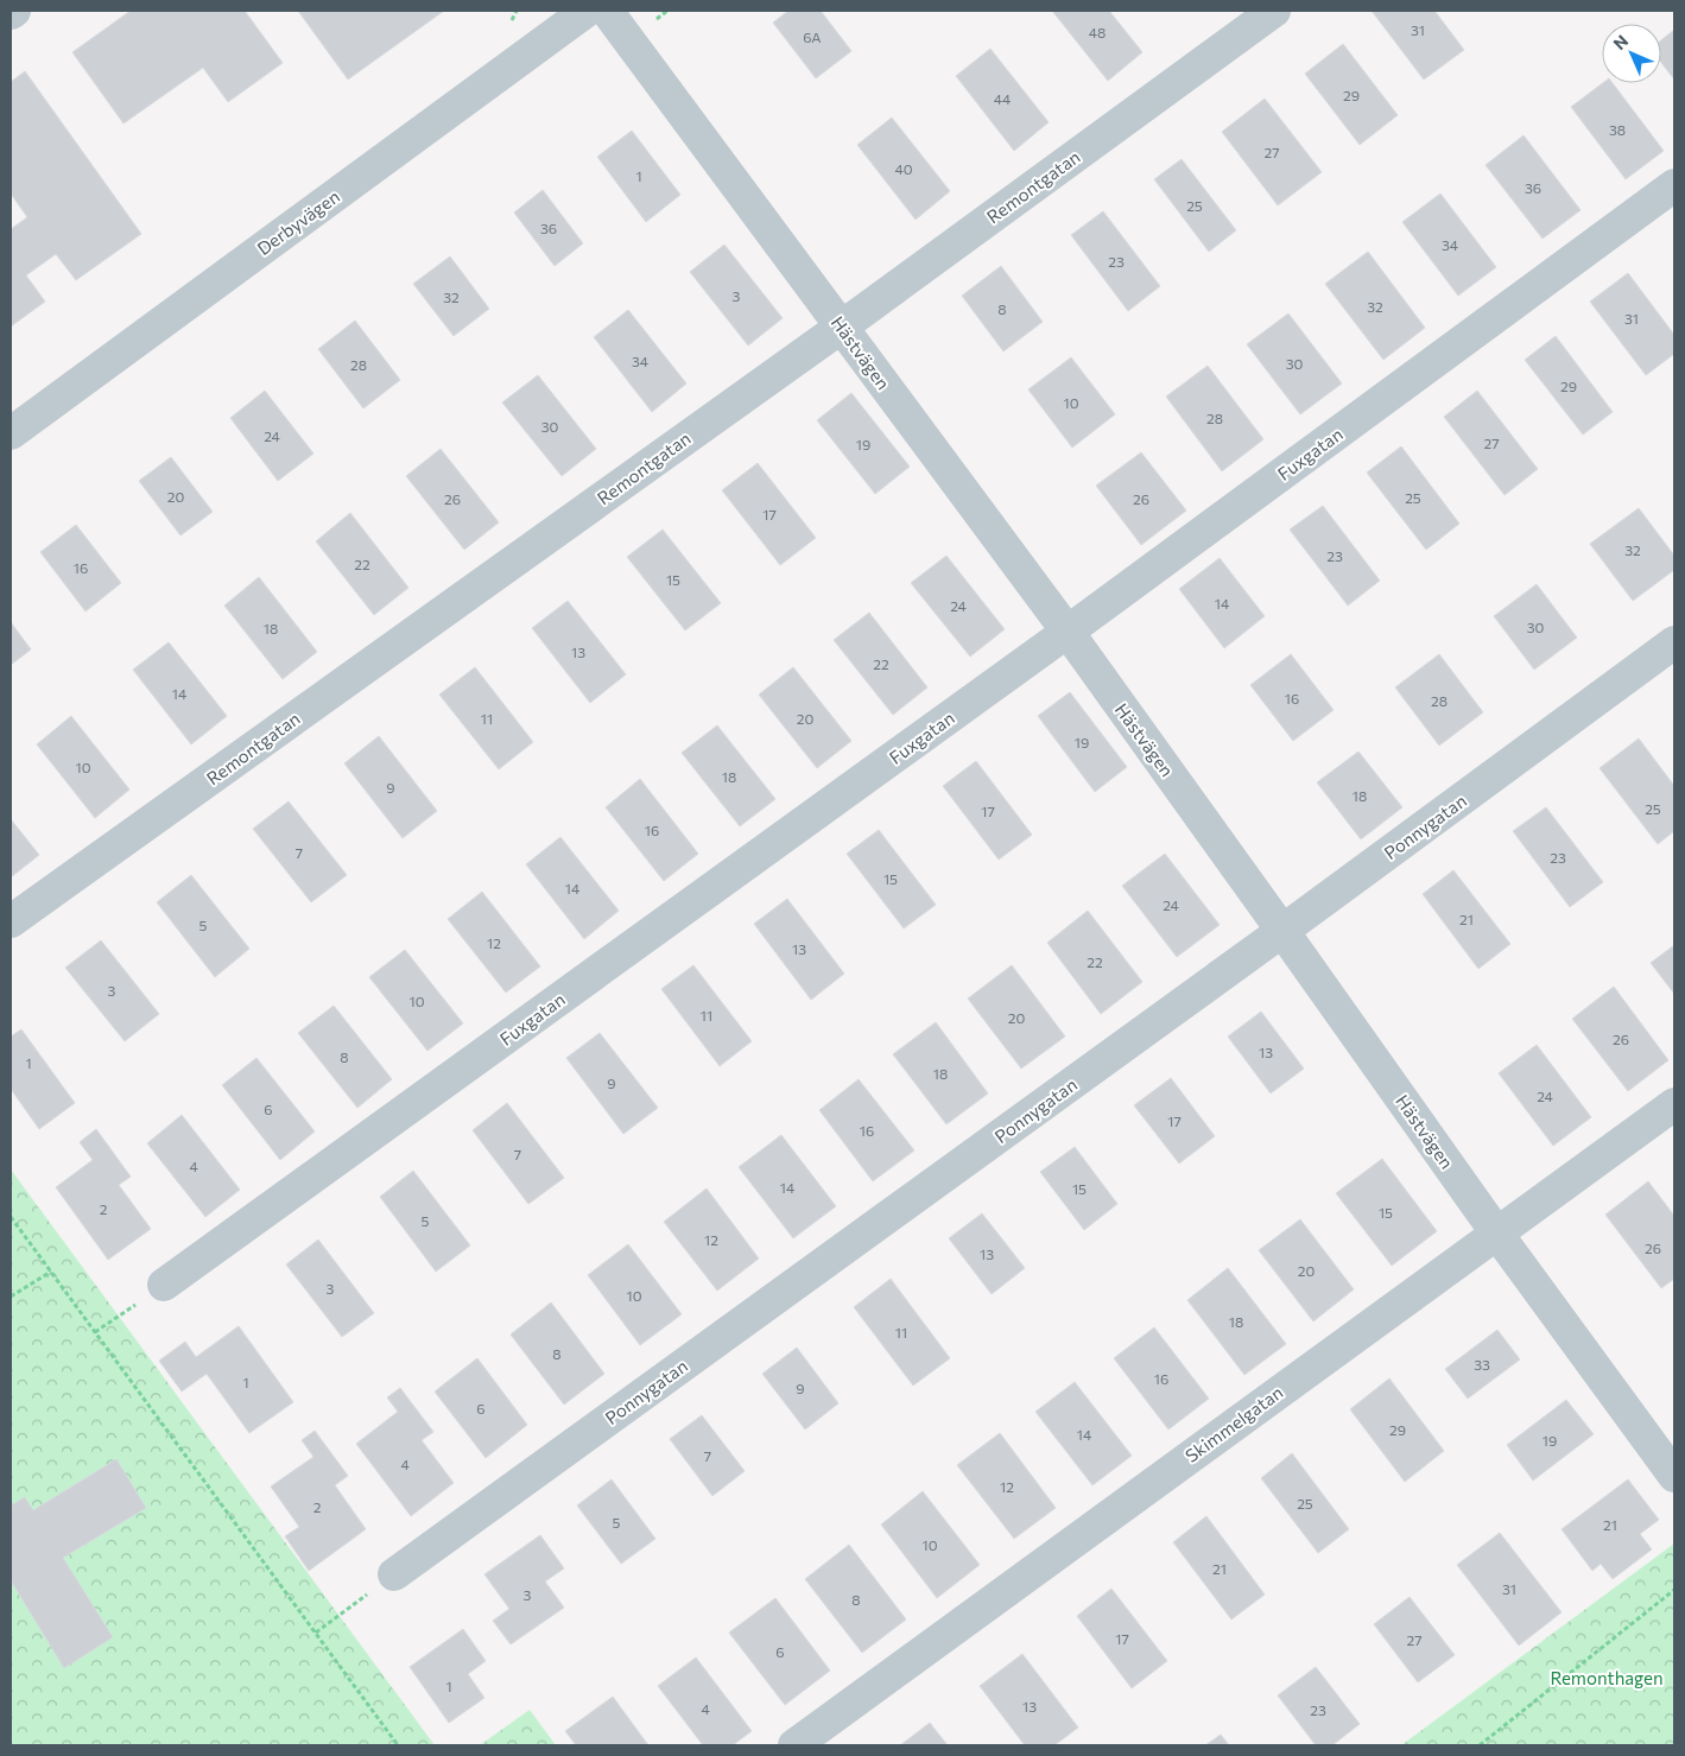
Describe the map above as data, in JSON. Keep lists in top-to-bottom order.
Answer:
{
  "streets": {
    "street": [
      "Remontgatan",
      "Derbyvägen",
      "Hästvägen",
      "Fuxgatan",
      "Ponnygatan",
      "Skimmelgatan"
    ]
  },
  "crossings": [
    ["Remontgatan", "Hästvägen"],
    ["Hästvägen", "Fuxgatan"],
    ["Hästvägen", "Ponnygatan"],
    ["Hästvägen", "Skimmelgatan"]
  ],
  "parks": ["Remonthagen"],
  "house_numbers": [
    "31",
    "48",
    "6A",
    "29",
    "44",
    "38",
    "27",
    "40",
    "1",
    "36",
    "25",
    "36",
    "34",
    "23",
    "3",
    "32",
    "32",
    "8",
    "31",
    "34",
    "30",
    "28",
    "29",
    "10",
    "28",
    "30",
    "24",
    "27",
    "19",
    "20",
    "25",
    "26",
    "26",
    "17",
    "32",
    "23",
    "22",
    "16",
    "15",
    "14",
    "24",
    "30",
    "18",
    "13",
    "22",
    "14",
    "16",
    "28",
    "11",
    "20",
    "19",
    "10",
    "18",
    "9",
    "18",
    "25",
    "17",
    "16",
    "7",
    "23",
    "15",
    "14",
    "24",
    "21",
    "5",
    "12",
    "13",
    "22",
    "3",
    "10",
    "11",
    "20",
    "26",
    "13",
    "8",
    "1",
    "18",
    "9",
    "24",
    "6",
    "17",
    "16",
    "7",
    "4",
    "14",
    "15",
    "2",
    "15",
    "5",
    "12",
    "26",
    "13",
    "20",
    "3",
    "10",
    "18",
    "11",
    "8",
    "33",
    "16",
    "1",
    "9",
    "6",
    "29",
    "14",
    "19",
    "7",
    "4",
    "12",
    "25",
    "2",
    "5",
    "21",
    "10",
    "21",
    "31",
    "3",
    "8",
    "17",
    "27",
    "6",
    "1",
    "13",
    "4",
    "23"
  ],
  "north": "top left"
}
